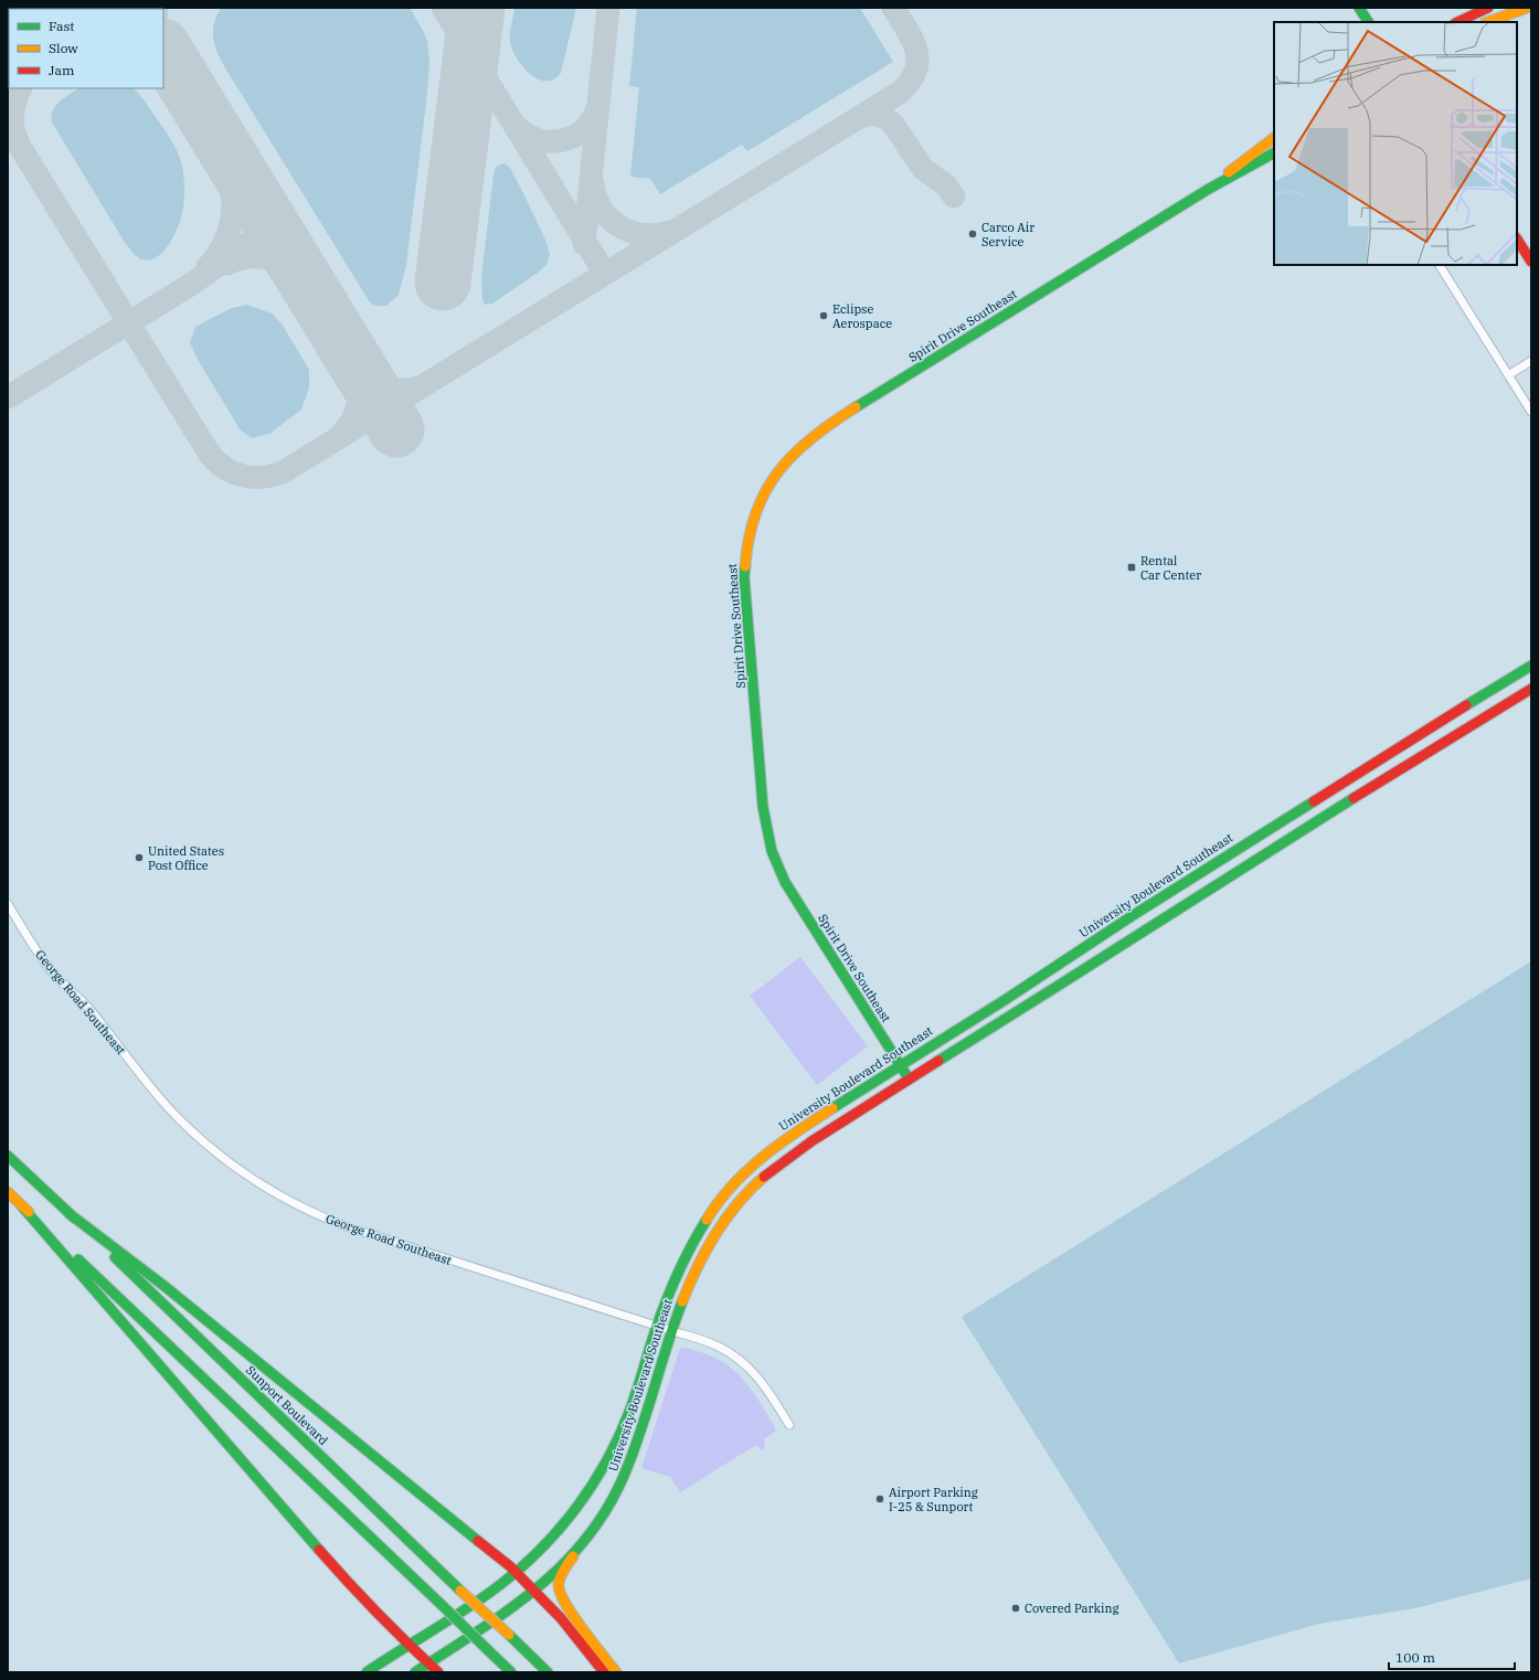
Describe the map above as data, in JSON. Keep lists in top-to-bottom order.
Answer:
{
  "streets": {
    "main road": ["Spirit Drive Southeast", "University Boulevard Southeast", "Sunport Boulevard"],
    "street": ["George Road Southeast"]
  },
  "crossings": [
    ["Spirit Drive Southeast", "University Boulevard Southeast"],
    ["University Boulevard Southeast", "George Road Southeast"]
  ],
  "places": {
    "other": [
      "Carco Air Service",
      "Eclipse Aerospace",
      "United States Post Office",
      "Airport Parking I-25 & Sunport",
      "Covered Parking"
    ],
    "transit": ["Rental Car Center"]
  },
  "legend": ["Fast", "Slow", "Jam"],
  "scale_bar": "100 m"
}
